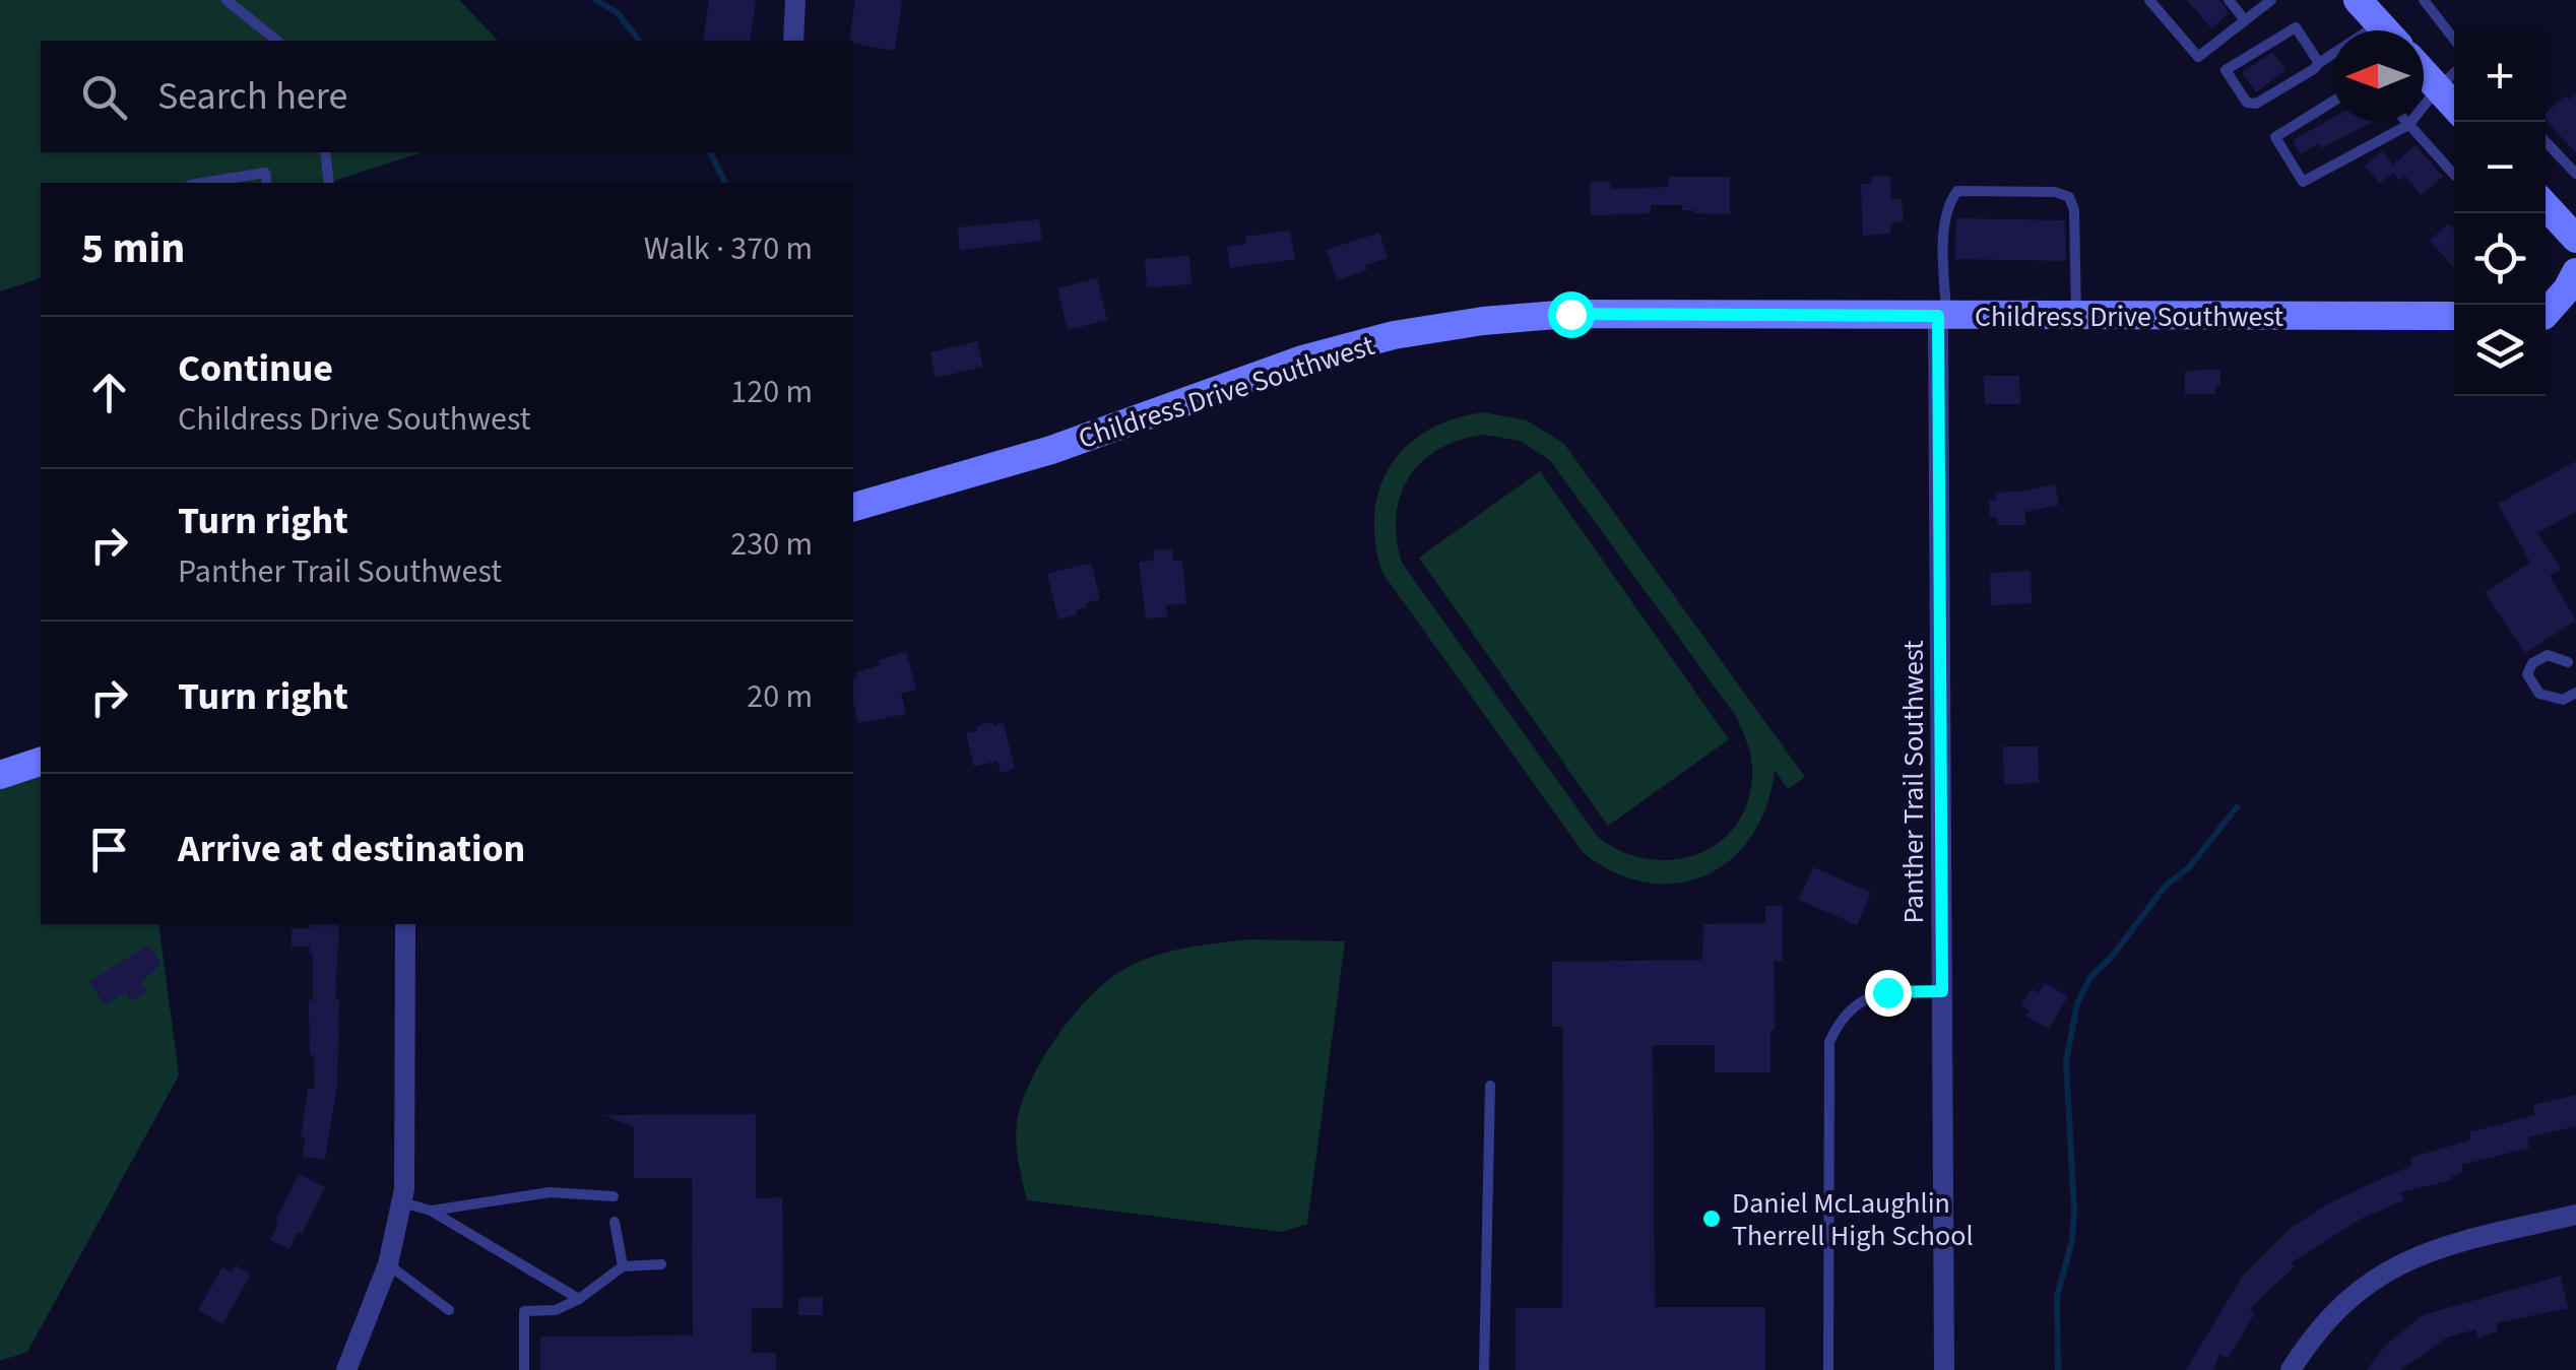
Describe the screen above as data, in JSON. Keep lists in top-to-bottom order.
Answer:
{
  "streets": {
    "street": ["Childress Drive Southwest", "Panther Trail Southwest"]
  },
  "crossings": [
    ["Childress Drive Southwest", "Panther Trail Southwest"]
  ],
  "places": ["Daniel McLaughlin Therrell High School"],
  "north": "left",
  "page": {
    "map_buttons": ["+", "−"],
    "search": "Search here",
    "heading": ["5 min", "Walk · 370 m"],
    "list": [
      ["Continue", "Childress Drive Southwest", "120 m"],
      ["Turn right", "Panther Trail Southwest", "230 m"],
      ["Turn right", "20 m"],
      "Arrive at destination"
    ]
  }
}
